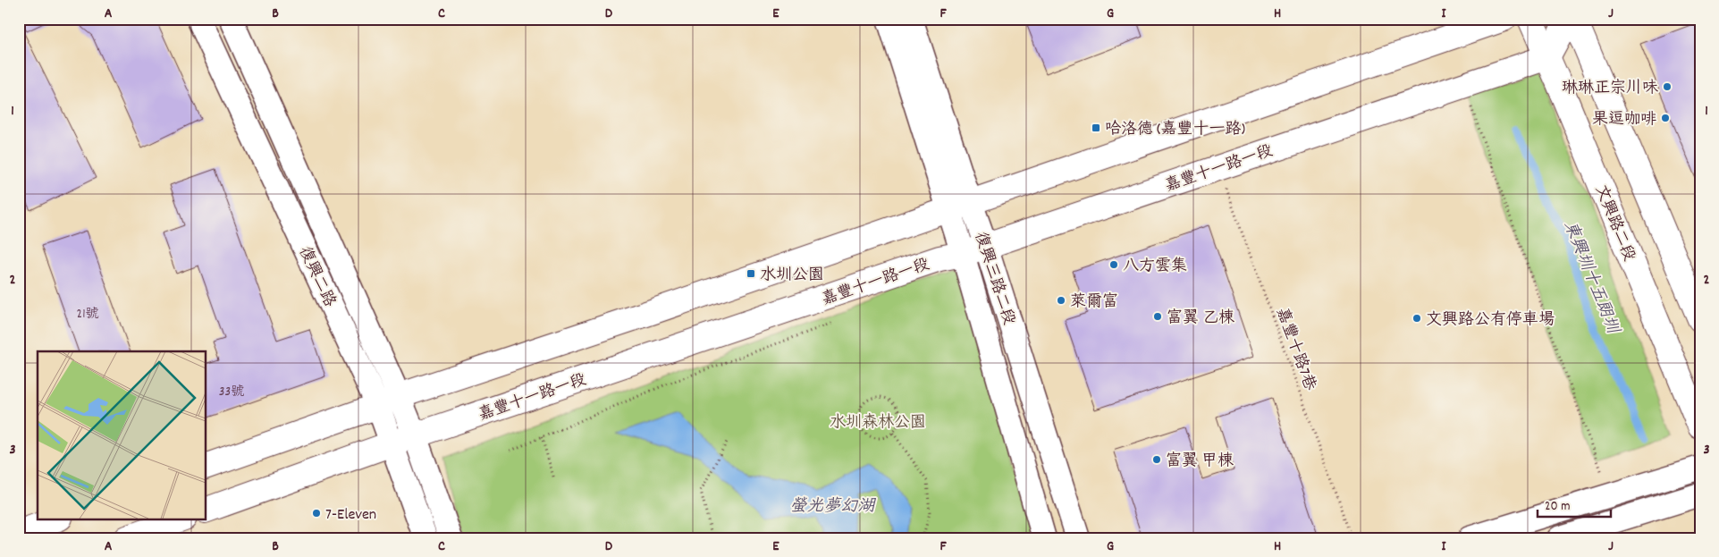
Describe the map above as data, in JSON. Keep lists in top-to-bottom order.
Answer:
{
  "streets": {
    "street": [
      "嘉豐十一路一段",
      "文興路二段",
      "復興二路",
      "復興三路二段"
    ],
    "path": ["嘉豐十路7巷"]
  },
  "crossings": [
    ["嘉豐十一路一段", "文興路二段"],
    ["嘉豐十一路一段", "復興二路"],
    ["嘉豐十一路一段", "復興三路二段"],
    ["嘉豐十一路一段", "嘉豐十路7巷"]
  ],
  "water": ["東興圳十五朗圳", "螢光夢幻湖"],
  "parks": ["水圳森林公園"],
  "places": {
    "other": [
      "琳琳正宗川味",
      "果逗咖啡",
      "八方雲集",
      "萊爾富",
      "富翼 乙棟",
      "文興路公有停車場",
      "富翼 甲棟",
      "7-Eleven"
    ],
    "transit": ["哈洛德 (嘉豐十一路)", "水圳公園"]
  },
  "house_numbers": ["21號", "33號"],
  "scale_bar": "20 m",
  "grid": {
    "columns": [
      "A",
      "B",
      "C",
      "D",
      "E",
      "F",
      "G",
      "H",
      "I",
      "J"
    ],
    "rows": ["1", "2", "3"]
  }
}
